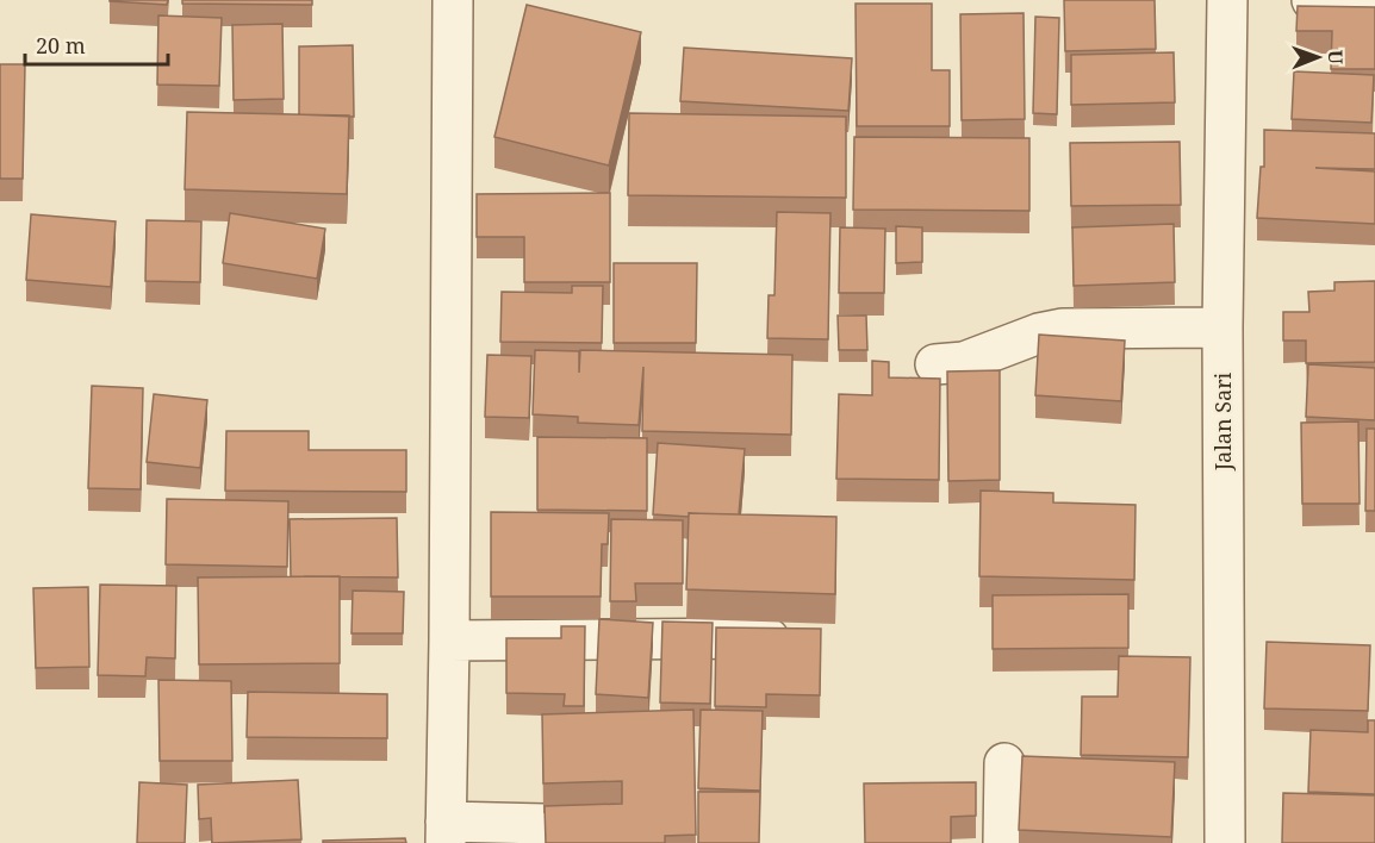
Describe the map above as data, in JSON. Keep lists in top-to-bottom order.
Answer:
{
  "streets": {
    "street": ["Jalan Sari"]
  },
  "scale_bar": "20 m",
  "north": "right"
}
